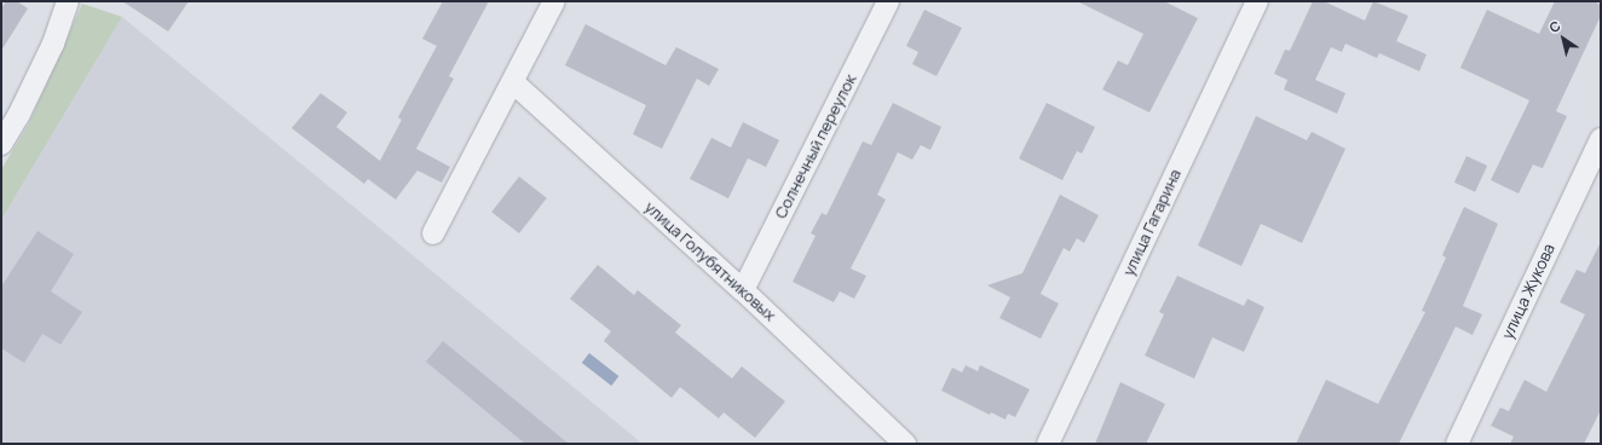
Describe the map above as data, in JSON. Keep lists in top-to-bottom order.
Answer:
{
  "streets": {
    "street": [
      "Солнечный переулок",
      "улица Гагарина",
      "улица Голубятниковых",
      "улица Жукова"
    ]
  },
  "crossings": [
    ["Солнечный переулок", "улица Голубятниковых"]
  ],
  "north": "top left"
}
